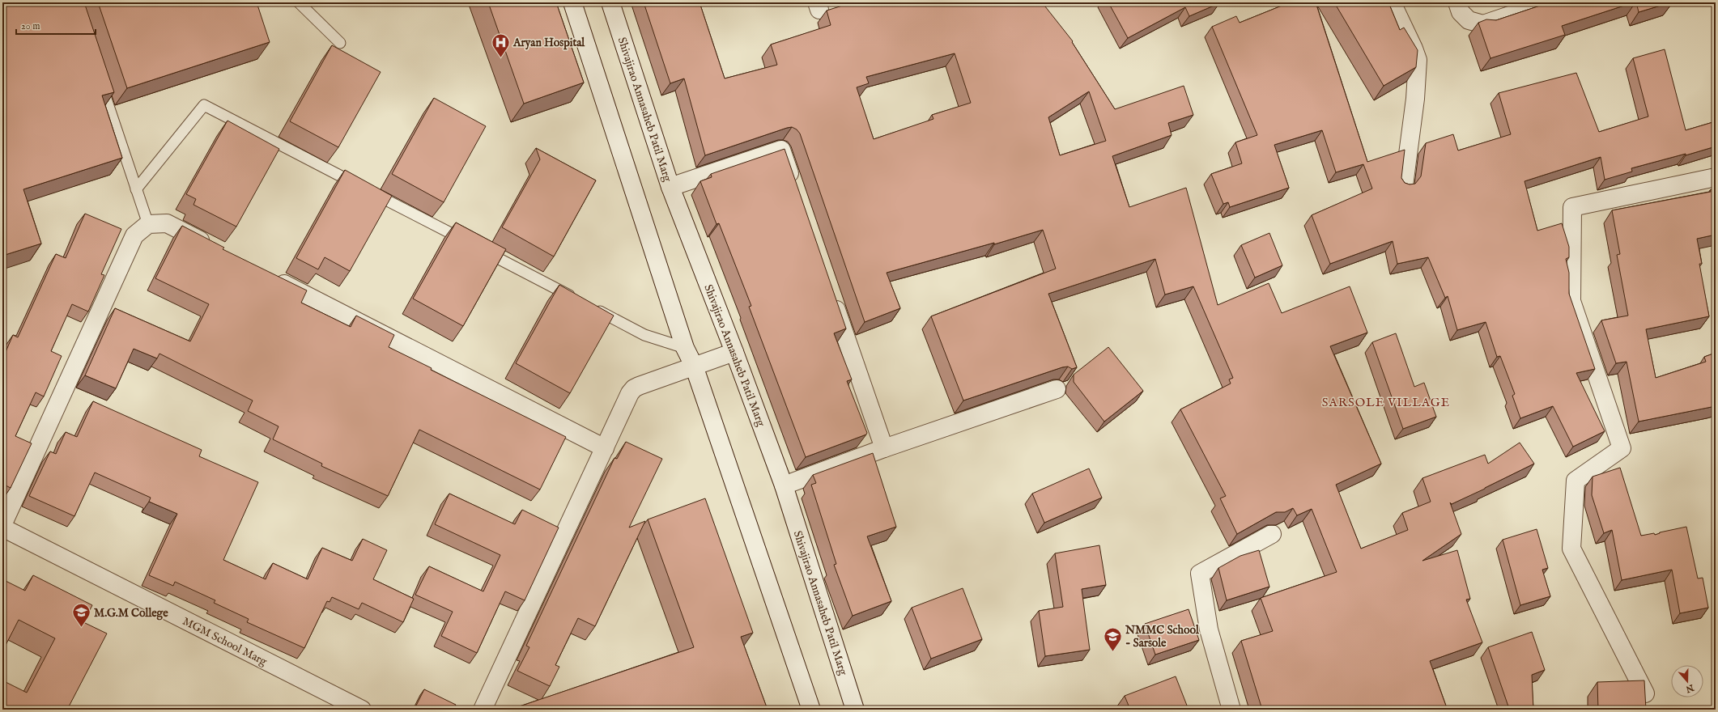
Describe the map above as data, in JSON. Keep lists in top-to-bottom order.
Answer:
{
  "streets": {
    "street": ["Shivajirao Annasaheb Patil Marg", "MGM School Marg"]
  },
  "districts": ["SARSOLE VILLAGE"],
  "places": {
    "hospital": ["Aryan Hospital"],
    "school or university": ["M.G.M College", "NMMC School - Sarsole"]
  },
  "scale_bar": "20 m",
  "north": "bottom"
}
